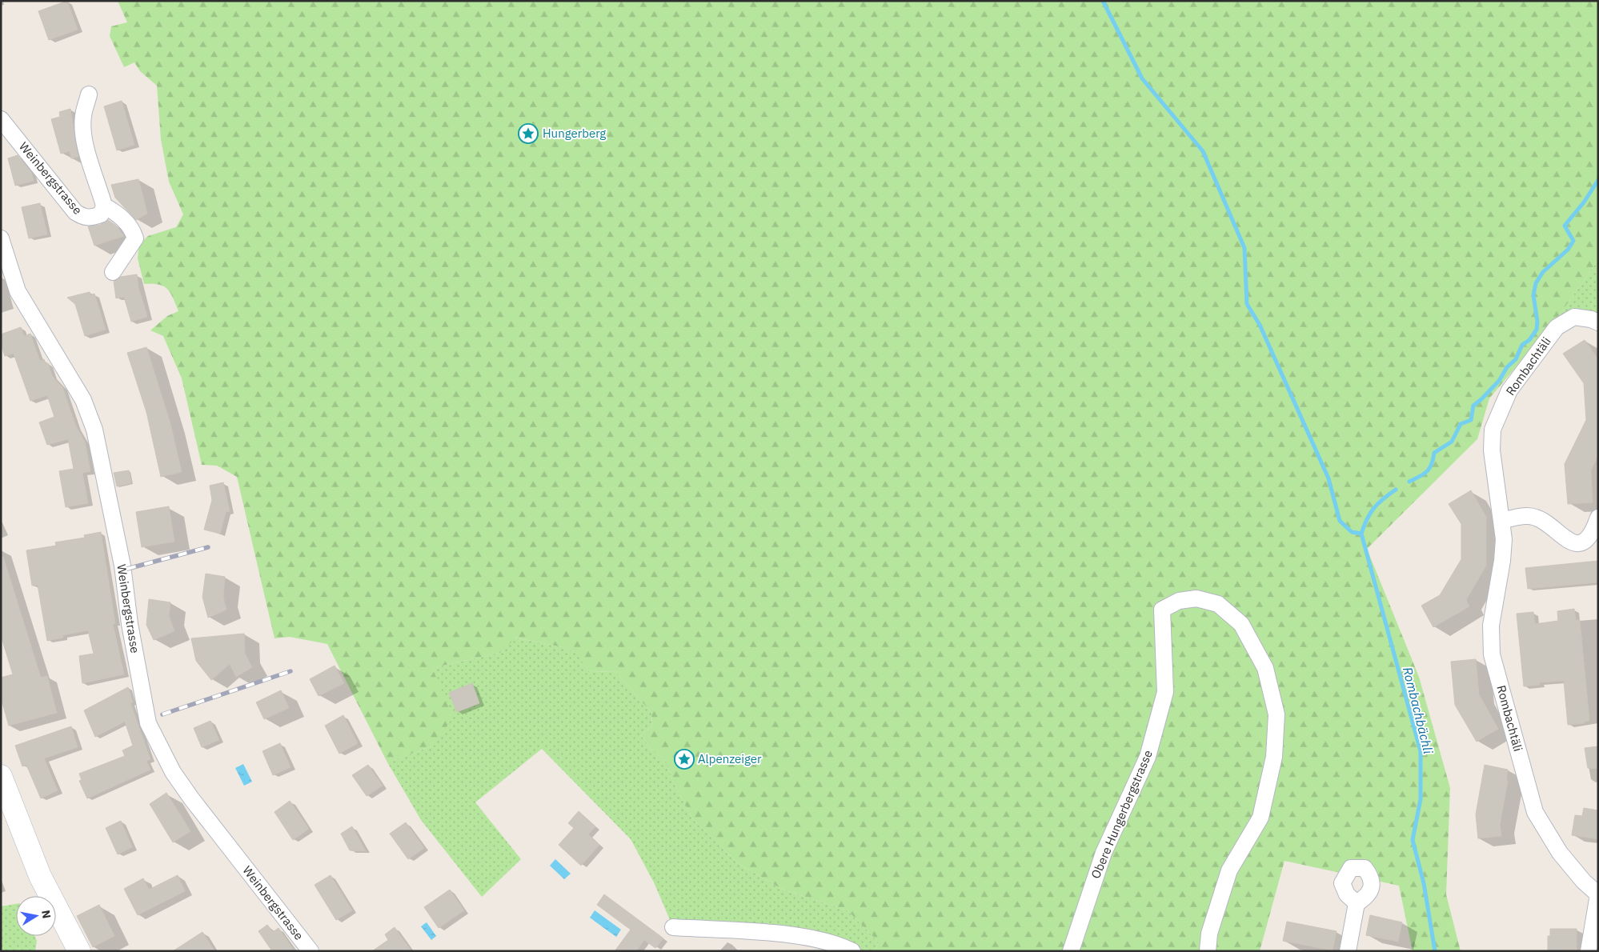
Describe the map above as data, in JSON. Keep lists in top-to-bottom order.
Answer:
{
  "streets": {
    "street": ["Weinbergstrasse", "Rombachtäli", "Obere Hungerbergstrasse"]
  },
  "water": ["Rombachbächli"],
  "places": {
    "place": ["Hungerberg", "Alpenzeiger"]
  },
  "north": "right"
}
